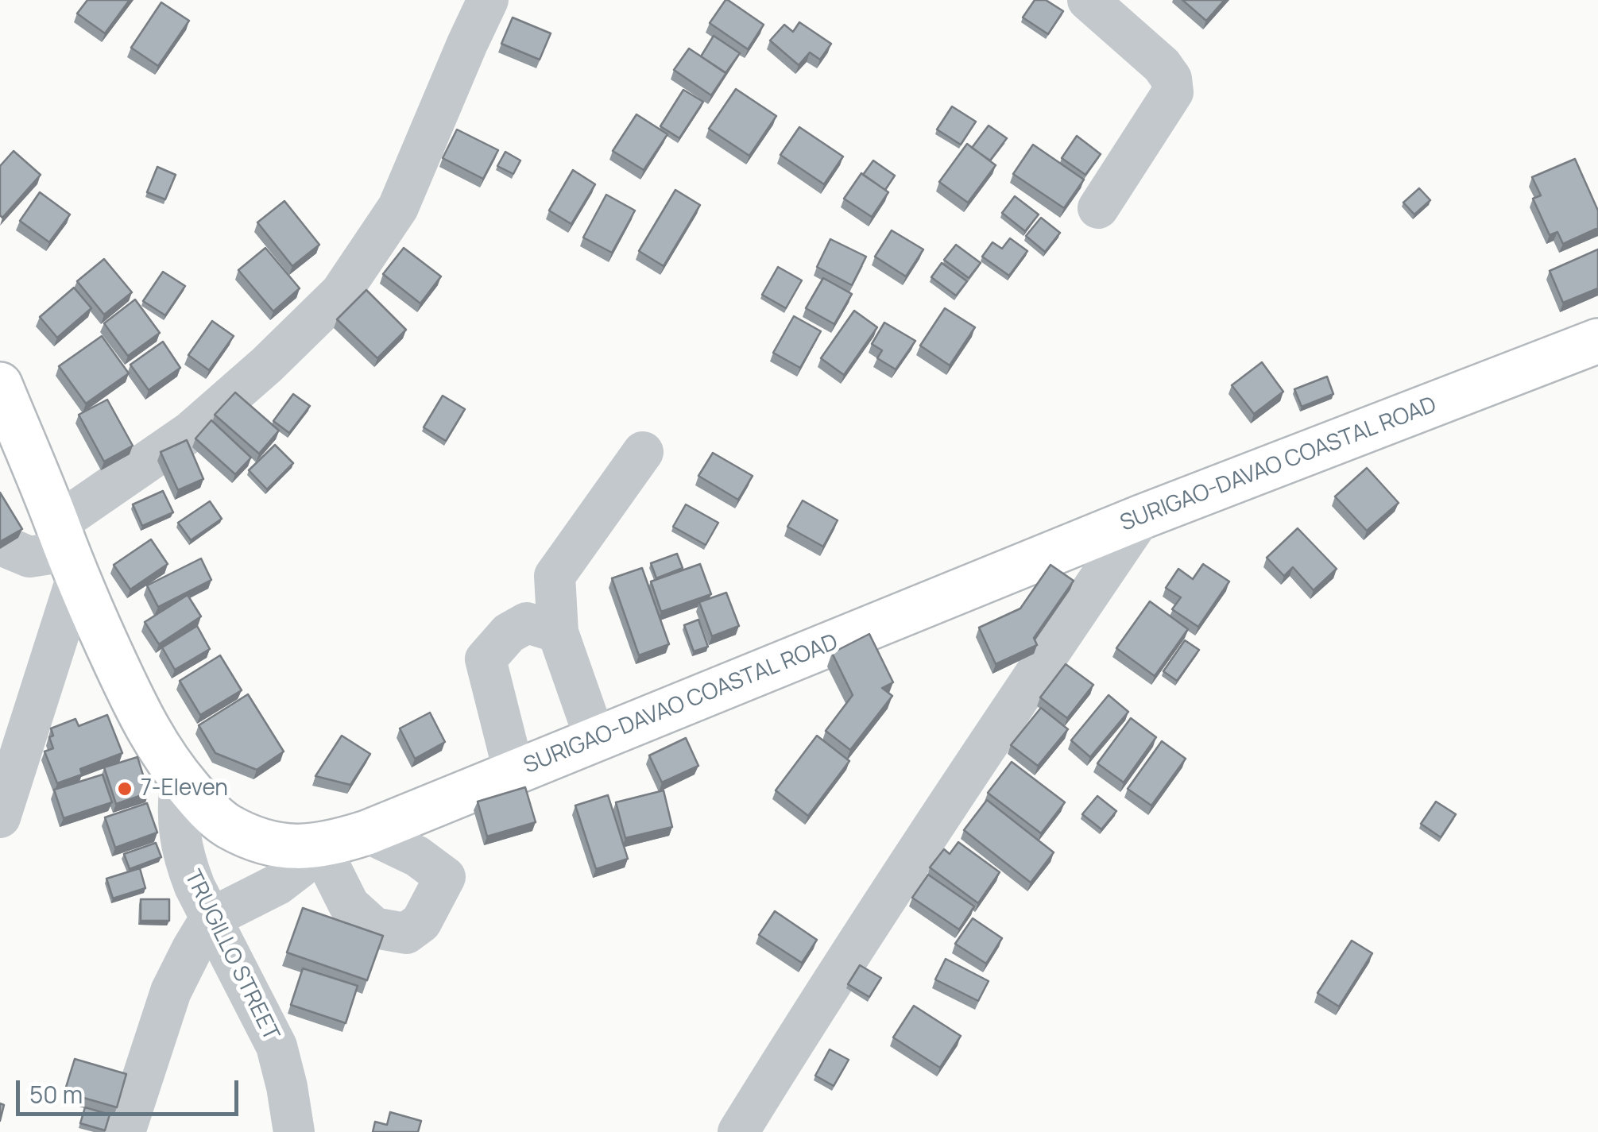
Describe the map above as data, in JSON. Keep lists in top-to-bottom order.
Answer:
{
  "streets": {
    "highway": ["SURIGAO-DAVAO COASTAL ROAD"],
    "street": ["TRUGILLO STREET"]
  },
  "crossings": [
    ["SURIGAO-DAVAO COASTAL ROAD", "TRUGILLO STREET"]
  ],
  "places": ["7-Eleven"],
  "scale_bar": "50 m"
}
